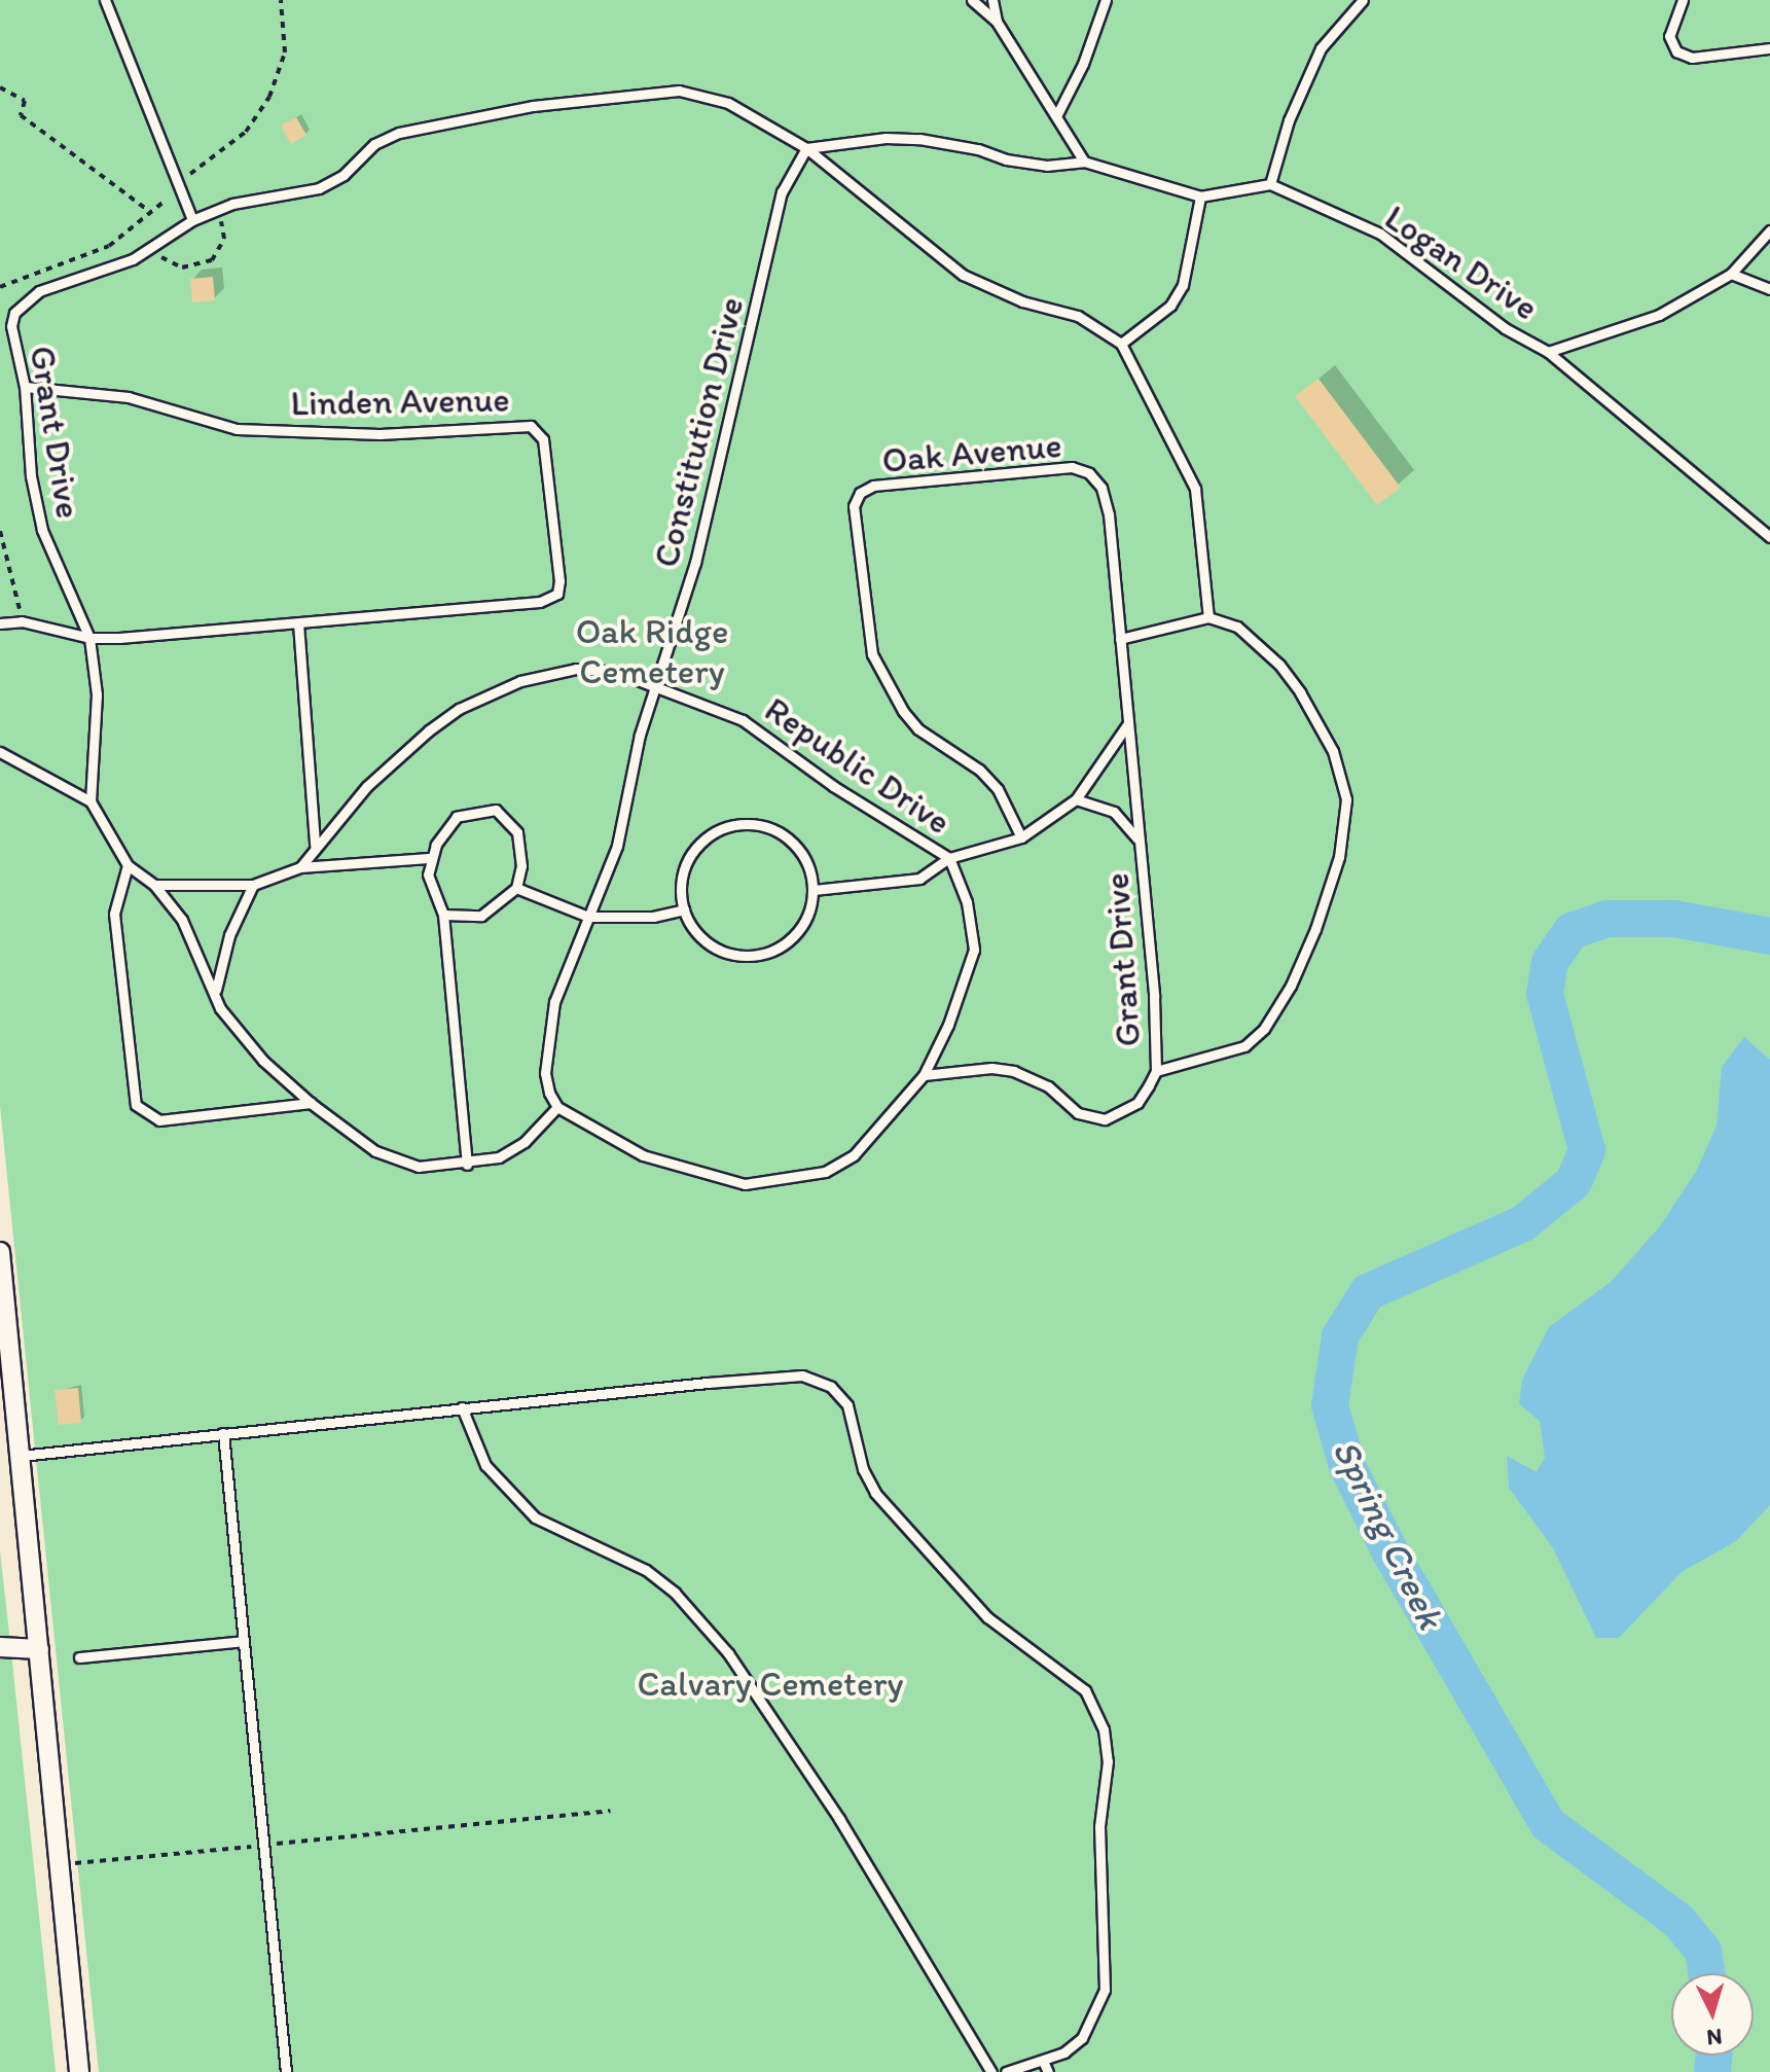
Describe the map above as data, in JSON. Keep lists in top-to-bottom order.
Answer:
{
  "streets": {
    "lane": [
      "Logan Drive",
      "Linden Avenue",
      "Grant Drive",
      "Constitution Drive",
      "Oak Avenue",
      "Republic Drive"
    ]
  },
  "crossings": [
    ["Linden Avenue", "Grant Drive"],
    ["Grant Drive", "Constitution Drive"],
    ["Grant Drive", "Oak Avenue"],
    ["Grant Drive", "Republic Drive"],
    ["Constitution Drive", "Republic Drive"]
  ],
  "water": ["Spring Creek"],
  "parks": ["Oak Ridge Cemetery", "Calvary Cemetery"],
  "north": "bottom"
}
